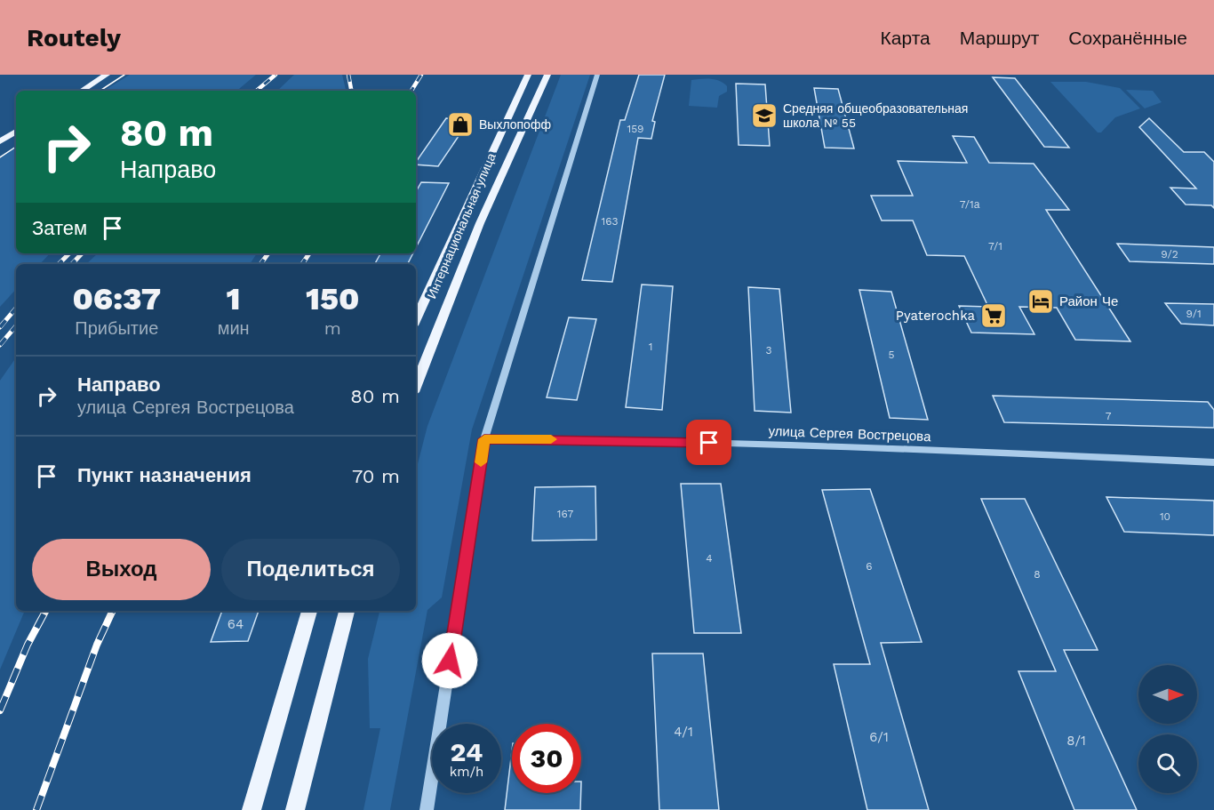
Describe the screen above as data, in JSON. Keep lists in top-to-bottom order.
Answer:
{
  "streets": {
    "main road": ["Интернациональная улица"],
    "street": ["улица Сергея Вострецова"]
  },
  "places": {
    "school or university": ["Средняя общеобразовательная школа № 55"],
    "shop": ["Выхлопофф"],
    "hotel": ["Район Че"],
    "supermarket": ["Pyaterochka"]
  },
  "house_numbers": [
    "159",
    "7/1а",
    "163",
    "7/1",
    "9/2",
    "9/1",
    "1",
    "3",
    "5",
    "7",
    "167",
    "10",
    "4",
    "6",
    "8",
    "64",
    "4/1",
    "6/1",
    "8/1"
  ],
  "north": "right",
  "page": {
    "header": "Routely",
    "nav": ["Карта", "Маршрут", "Сохранённые"],
    "turn": ["80 m", "Направо"],
    "then": "Затем",
    "eta": [
      "06:37",
      "Прибытие",
      "1",
      "мин",
      "150",
      "m"
    ],
    "list": [
      {
        "name": "Направо",
        "note": "улица Сергея Вострецова",
        "value": "80 m"
      },
      {
        "name": "Пункт назначения",
        "value": "70 m"
      }
    ],
    "buttons": ["Выход", "Поделиться"],
    "speed": "24 km/h",
    "limit": "30"
  }
}
